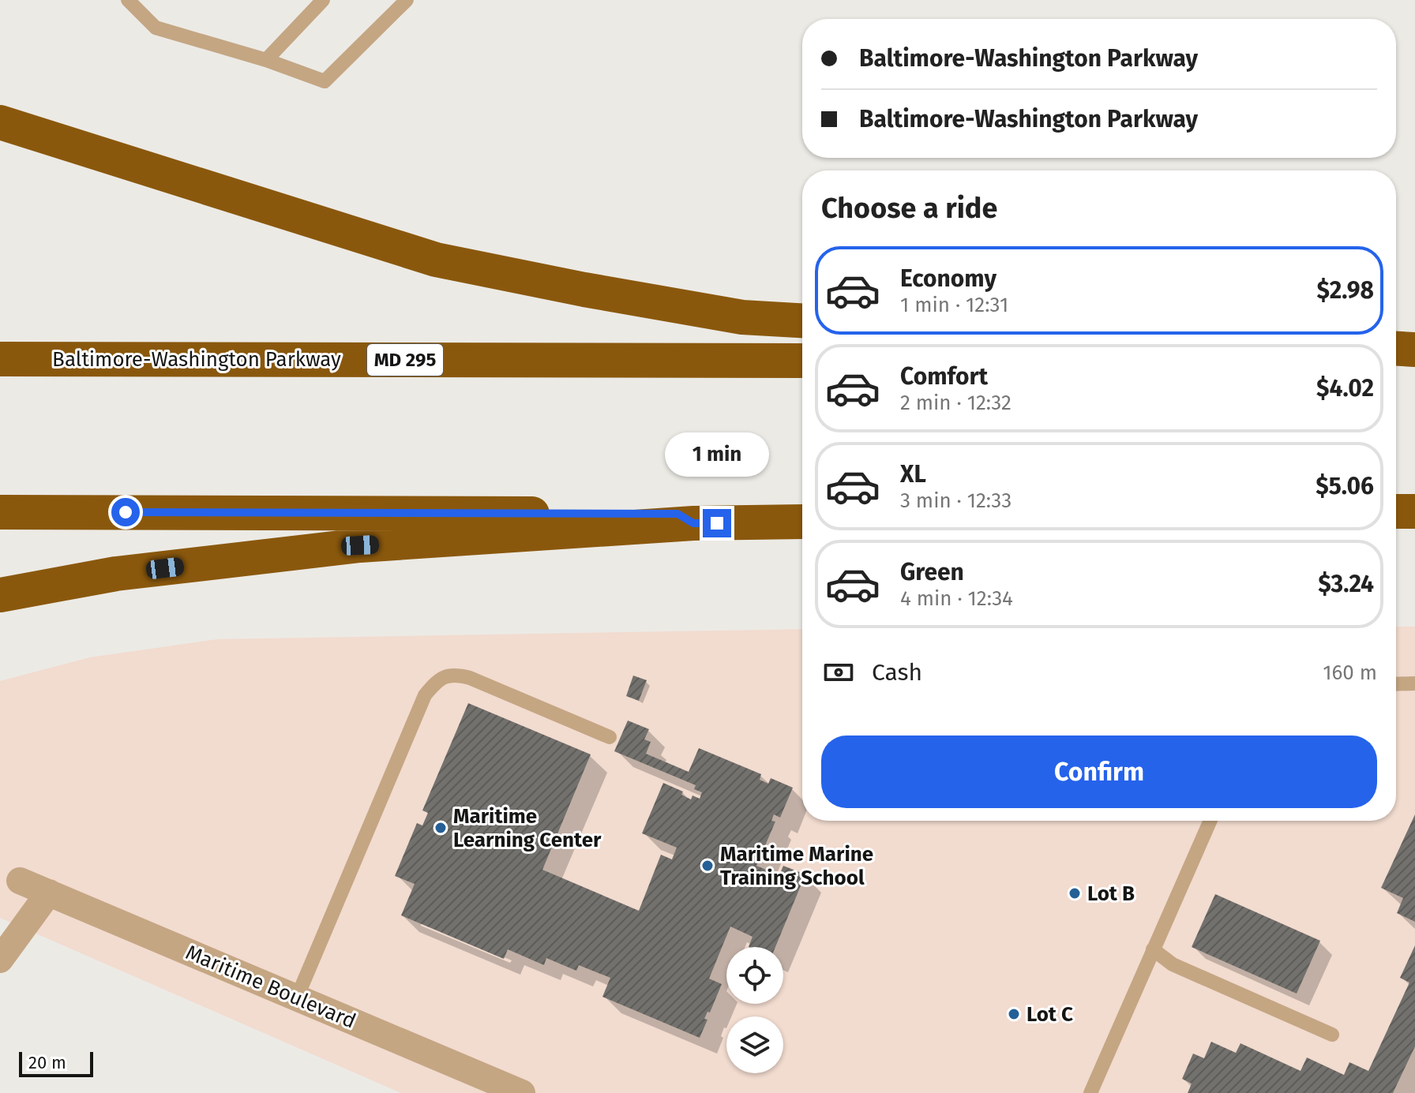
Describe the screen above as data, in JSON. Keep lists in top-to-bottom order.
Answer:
{
  "streets": {
    "highway": ["Baltimore-Washington Parkway", "MD 295"],
    "street": ["Maritime Boulevard"]
  },
  "places": [
    "Maritime Learning Center",
    "Maritime Marine Training School",
    "Lot B",
    "Lot C"
  ],
  "scale_bar": "20 m",
  "page": {
    "banner": ["Baltimore-Washington Parkway", "Baltimore-Washington Parkway"],
    "heading": "Choose a ride",
    "list": [
      {
        "name": "Economy",
        "note": "1 min · 12:31",
        "value": "$2.98"
      },
      {
        "name": "Comfort",
        "note": "2 min · 12:32",
        "value": "$4.02"
      },
      {
        "name": "XL",
        "note": "3 min · 12:33",
        "value": "$5.06"
      },
      {
        "name": "Green",
        "note": "4 min · 12:34",
        "value": "$3.24"
      }
    ],
    "bubble": "1 min",
    "pay": ["Cash", "160 m"],
    "buttons": "Confirm",
    "scale": "20 m"
  }
}
